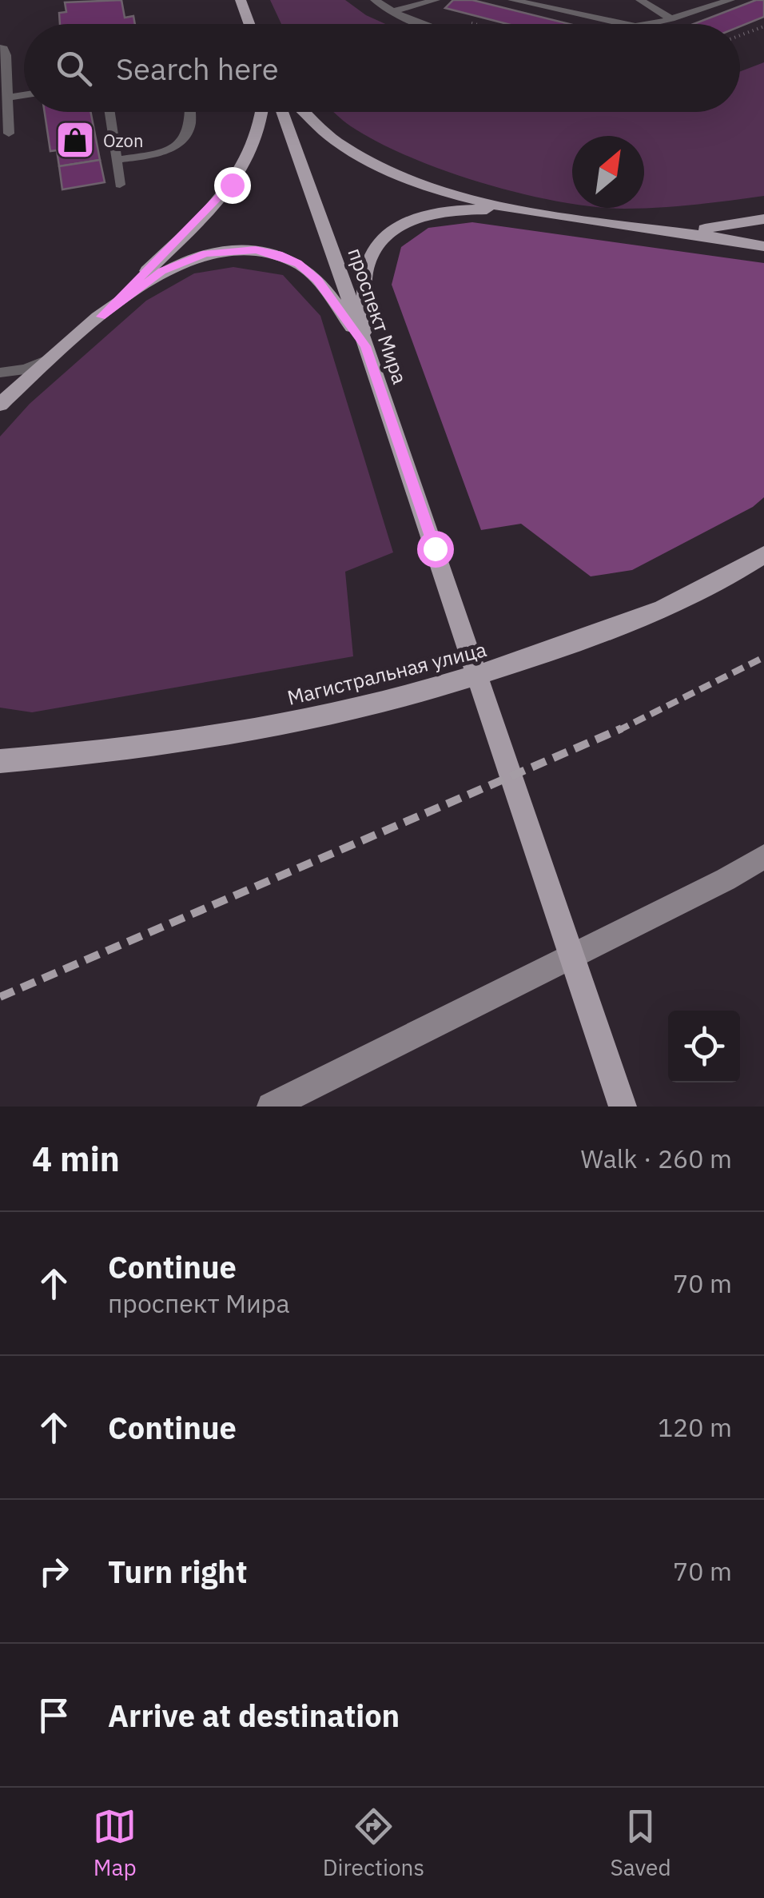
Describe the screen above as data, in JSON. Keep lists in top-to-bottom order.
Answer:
{
  "streets": {
    "main road": ["проспект Мира", "Магистральная улица"]
  },
  "places": {
    "shop": ["Ozon"]
  },
  "north": "top right",
  "page": {
    "search": "Search here",
    "heading": ["4 min", "Walk · 260 m"],
    "list": [
      ["Continue", "проспект Мира", "70 m"],
      ["Continue", "120 m"],
      ["Turn right", "70 m"],
      "Arrive at destination"
    ],
    "nav": ["Map", "Directions", "Saved"]
  }
}
